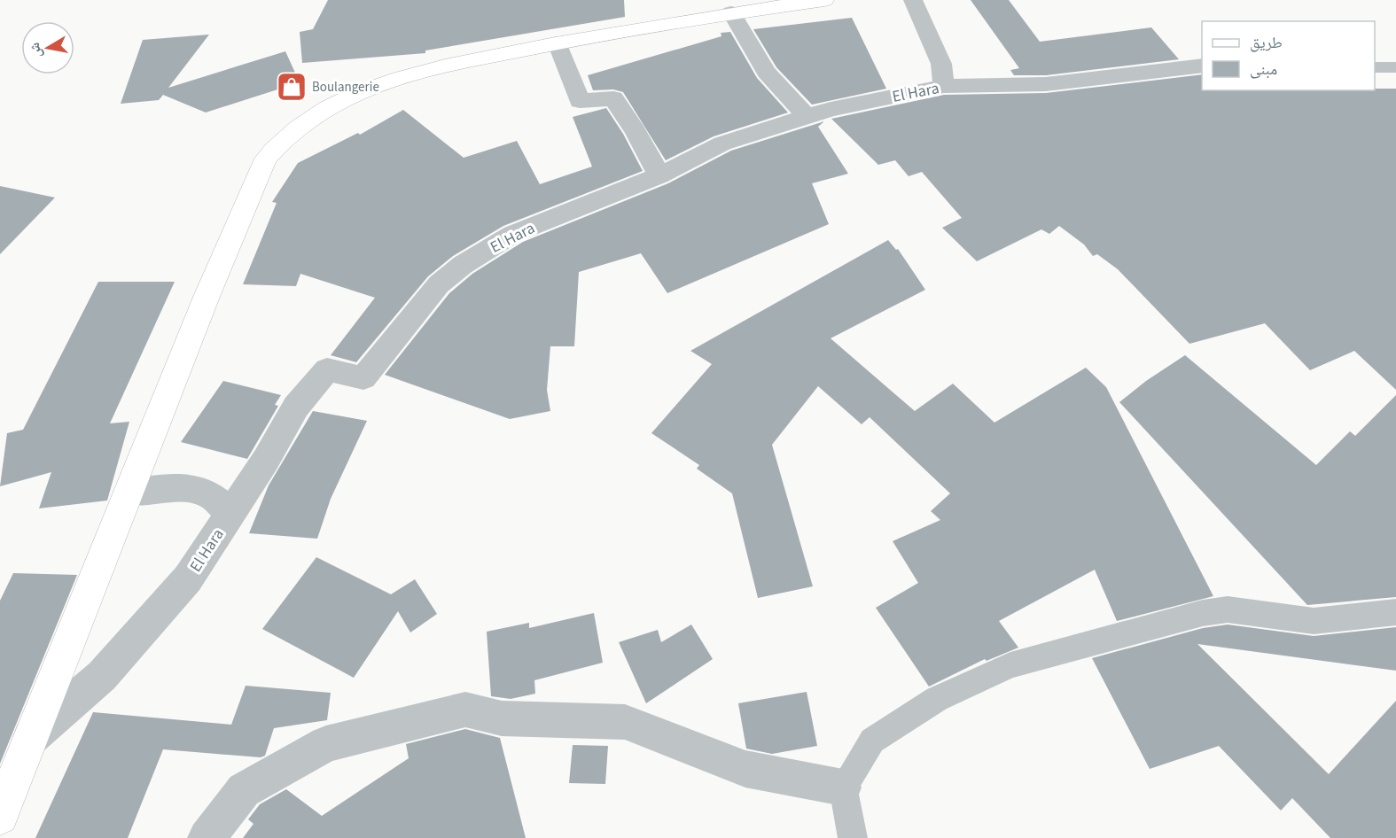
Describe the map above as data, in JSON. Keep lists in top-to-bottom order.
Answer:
{
  "streets": {
    "street": ["El Hara"]
  },
  "places": {
    "shop": ["Boulangerie"]
  },
  "legend": ["طريق", "مبنى"],
  "north": "left"
}
